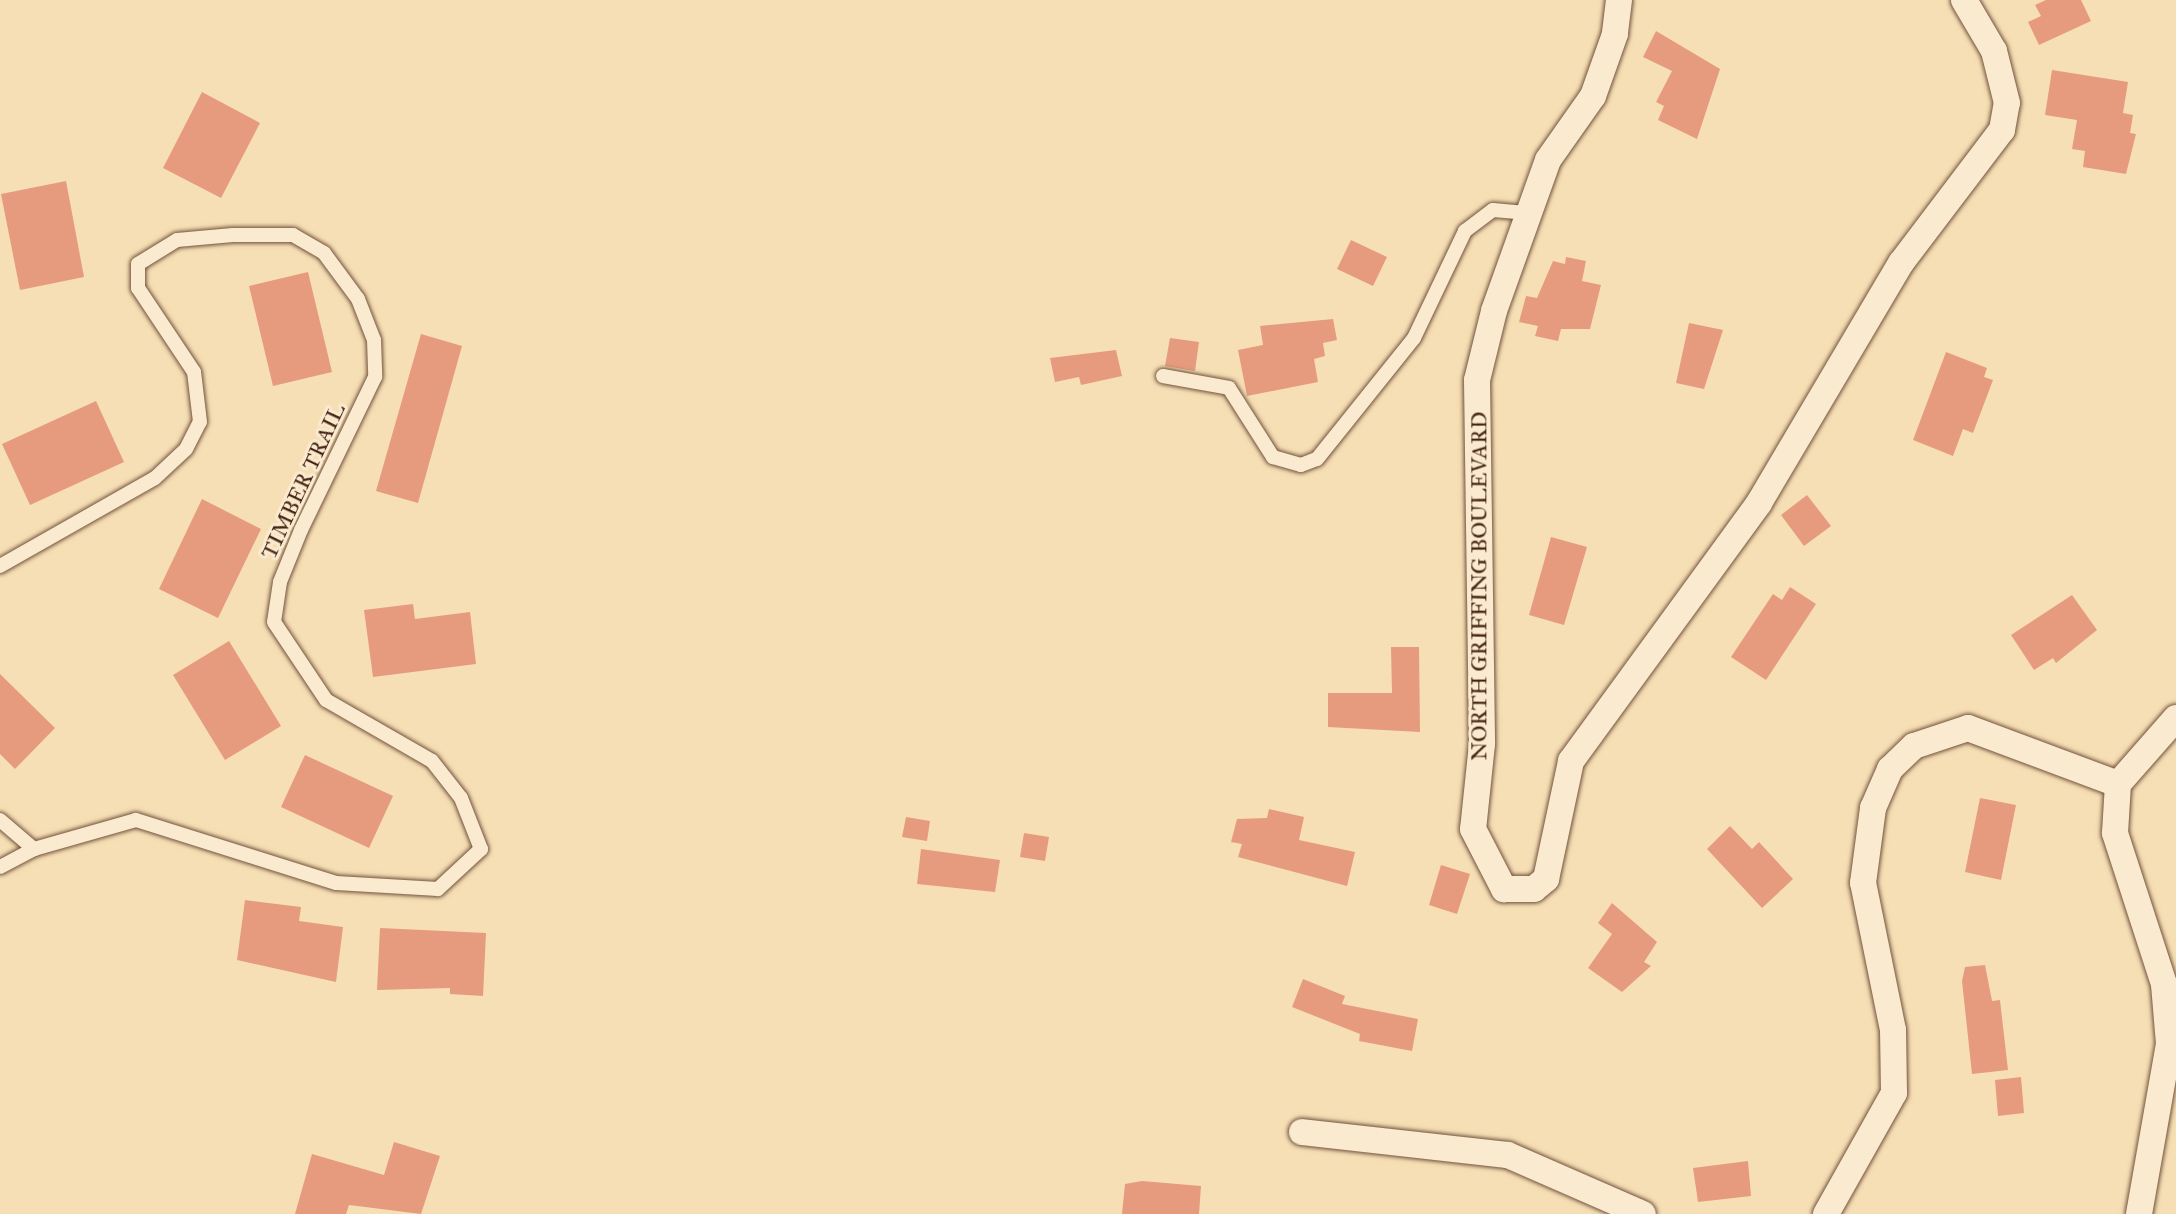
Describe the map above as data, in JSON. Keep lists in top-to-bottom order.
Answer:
{
  "streets": {
    "street": ["NORTH GRIFFING BOULEVARD"],
    "lane": ["TIMBER TRAIL"]
  }
}
